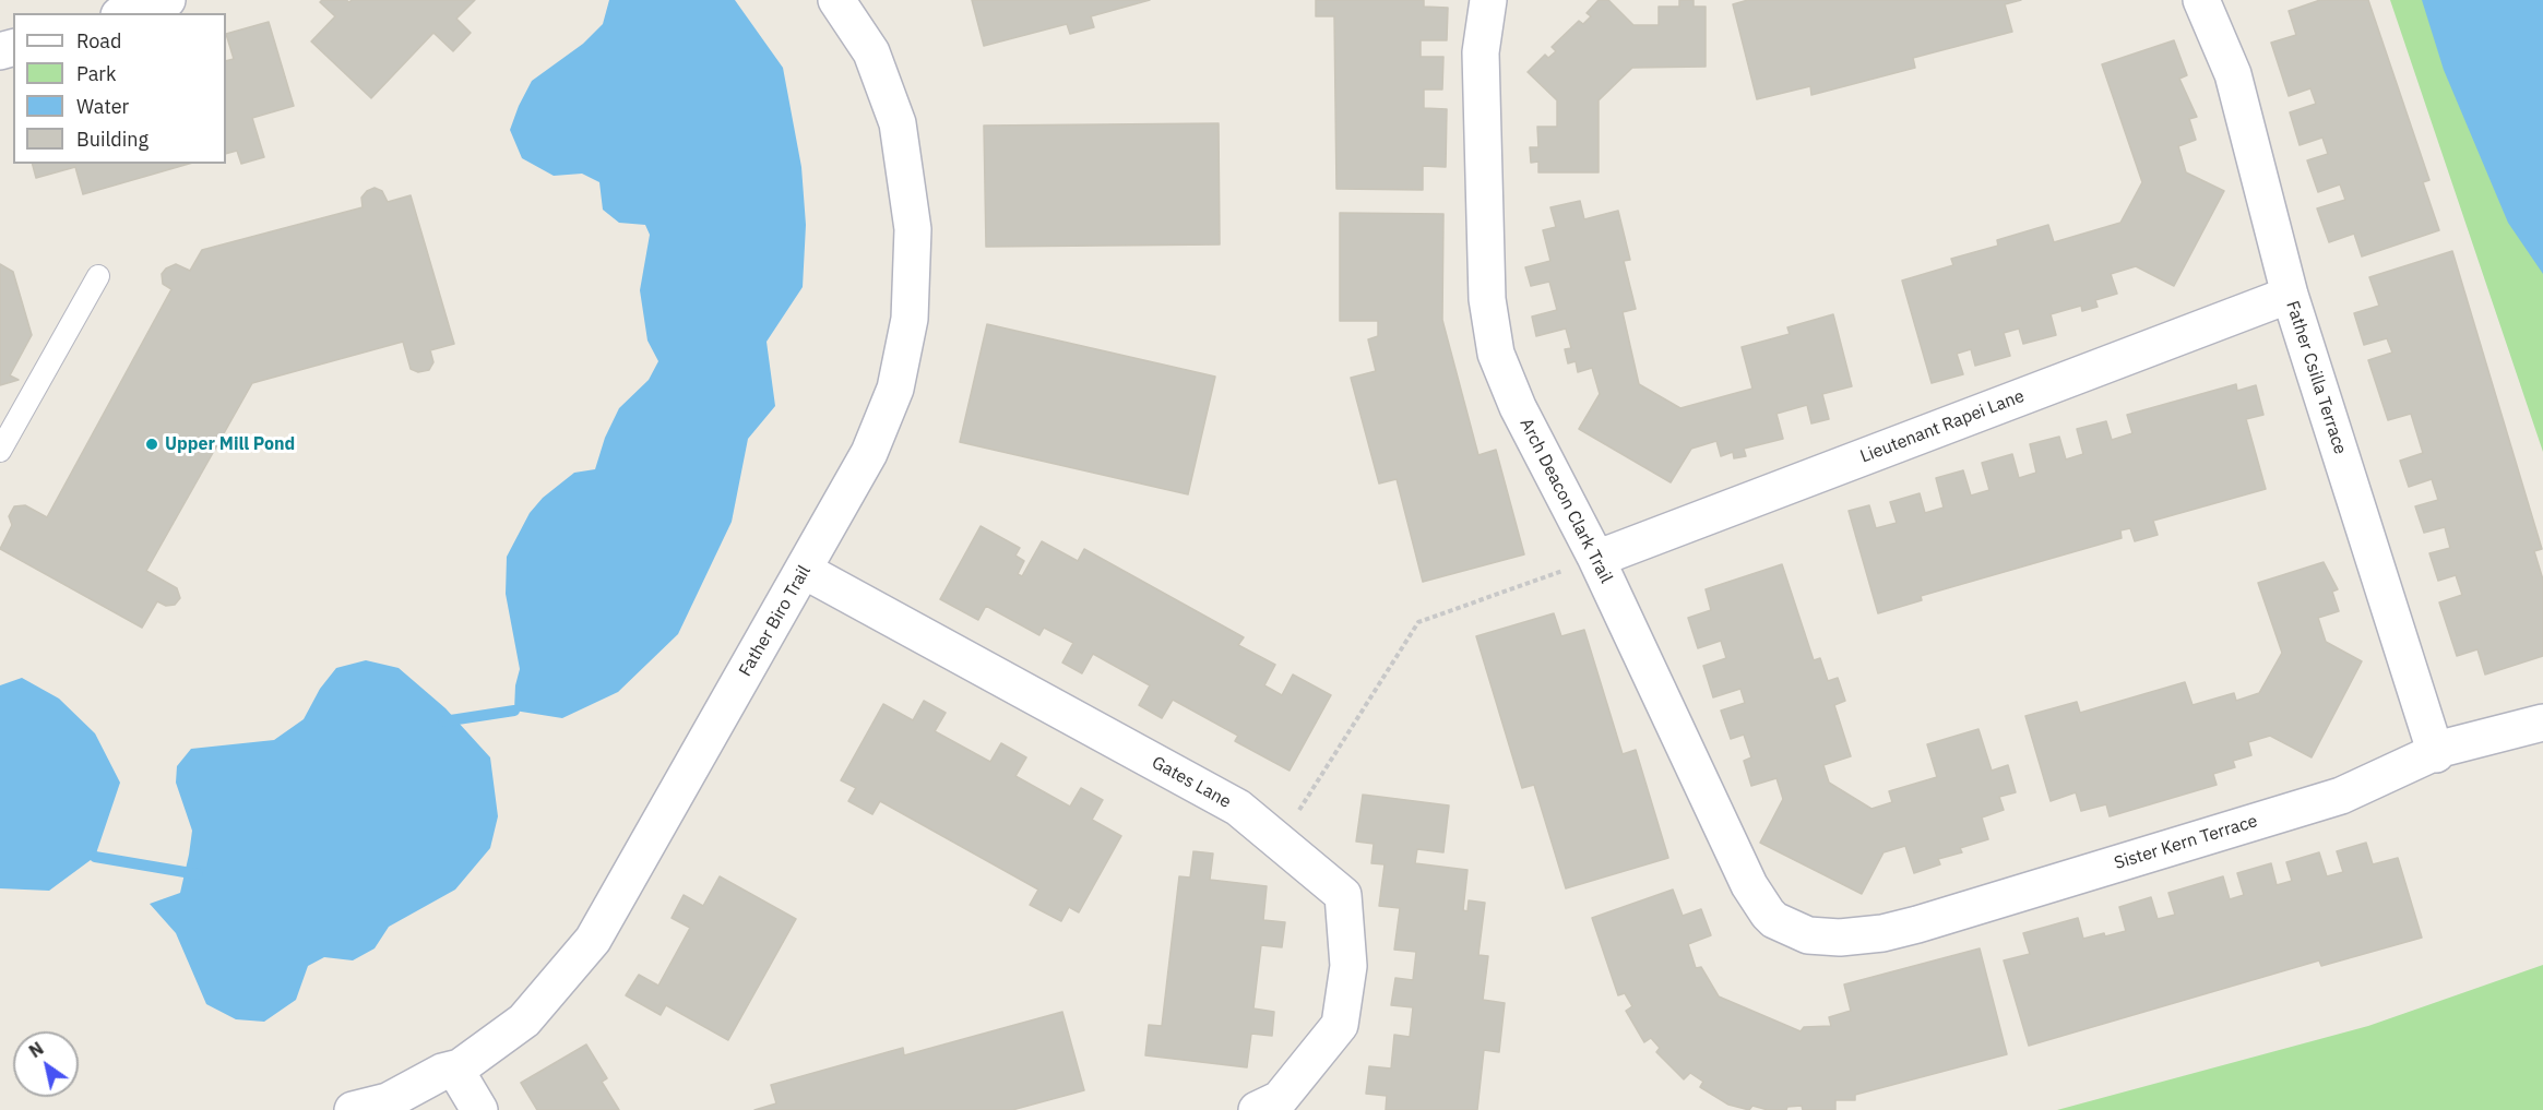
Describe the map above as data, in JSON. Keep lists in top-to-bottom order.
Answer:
{
  "streets": {
    "street": [
      "Father Csilla Terrace",
      "Lieutenant Rapei Lane",
      "Arch Deacon Clark Trail",
      "Father Biro Trail",
      "Gates Lane",
      "Sister Kern Terrace"
    ]
  },
  "crossings": [
    ["Father Csilla Terrace", "Lieutenant Rapei Lane"],
    ["Father Csilla Terrace", "Sister Kern Terrace"],
    ["Lieutenant Rapei Lane", "Arch Deacon Clark Trail"],
    ["Arch Deacon Clark Trail", "Sister Kern Terrace"],
    ["Father Biro Trail", "Gates Lane"]
  ],
  "places": ["Upper Mill Pond"],
  "legend": [
    "Road",
    "Park",
    "Water",
    "Building"
  ],
  "north": "top left"
}
